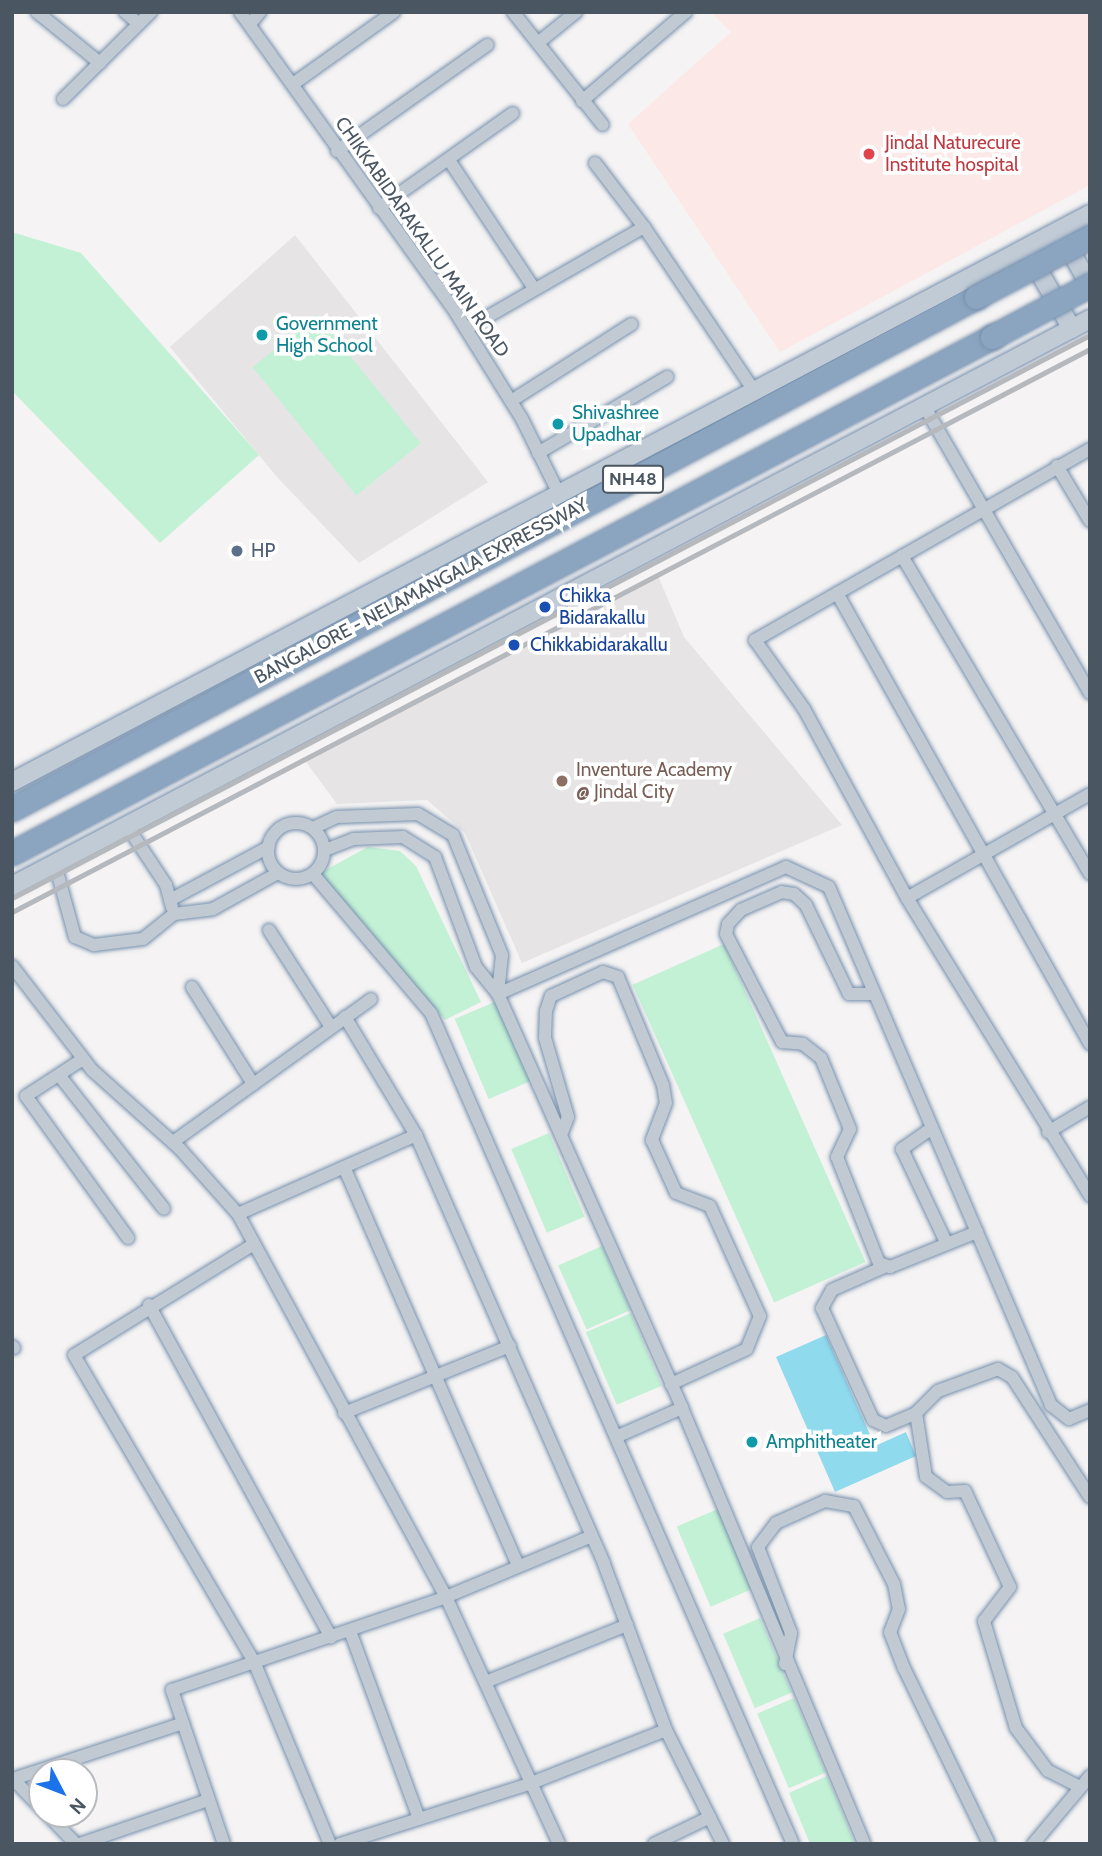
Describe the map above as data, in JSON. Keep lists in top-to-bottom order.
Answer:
{
  "streets": {
    "highway": ["NH48", "BANGALORE - NELAMANGALA EXPRESSWAY"],
    "street": ["CHIKKABIDARAKALLU MAIN ROAD"]
  },
  "places": [
    "Jindal Naturecure Institute hospital",
    "Government High School",
    "Shivashree Upadhar",
    "HP",
    "Chikka Bidarakallu",
    "Chikkabidarakallu",
    "Inventure Academy @ Jindal City",
    "Amphitheater"
  ],
  "north": "bottom right"
}
